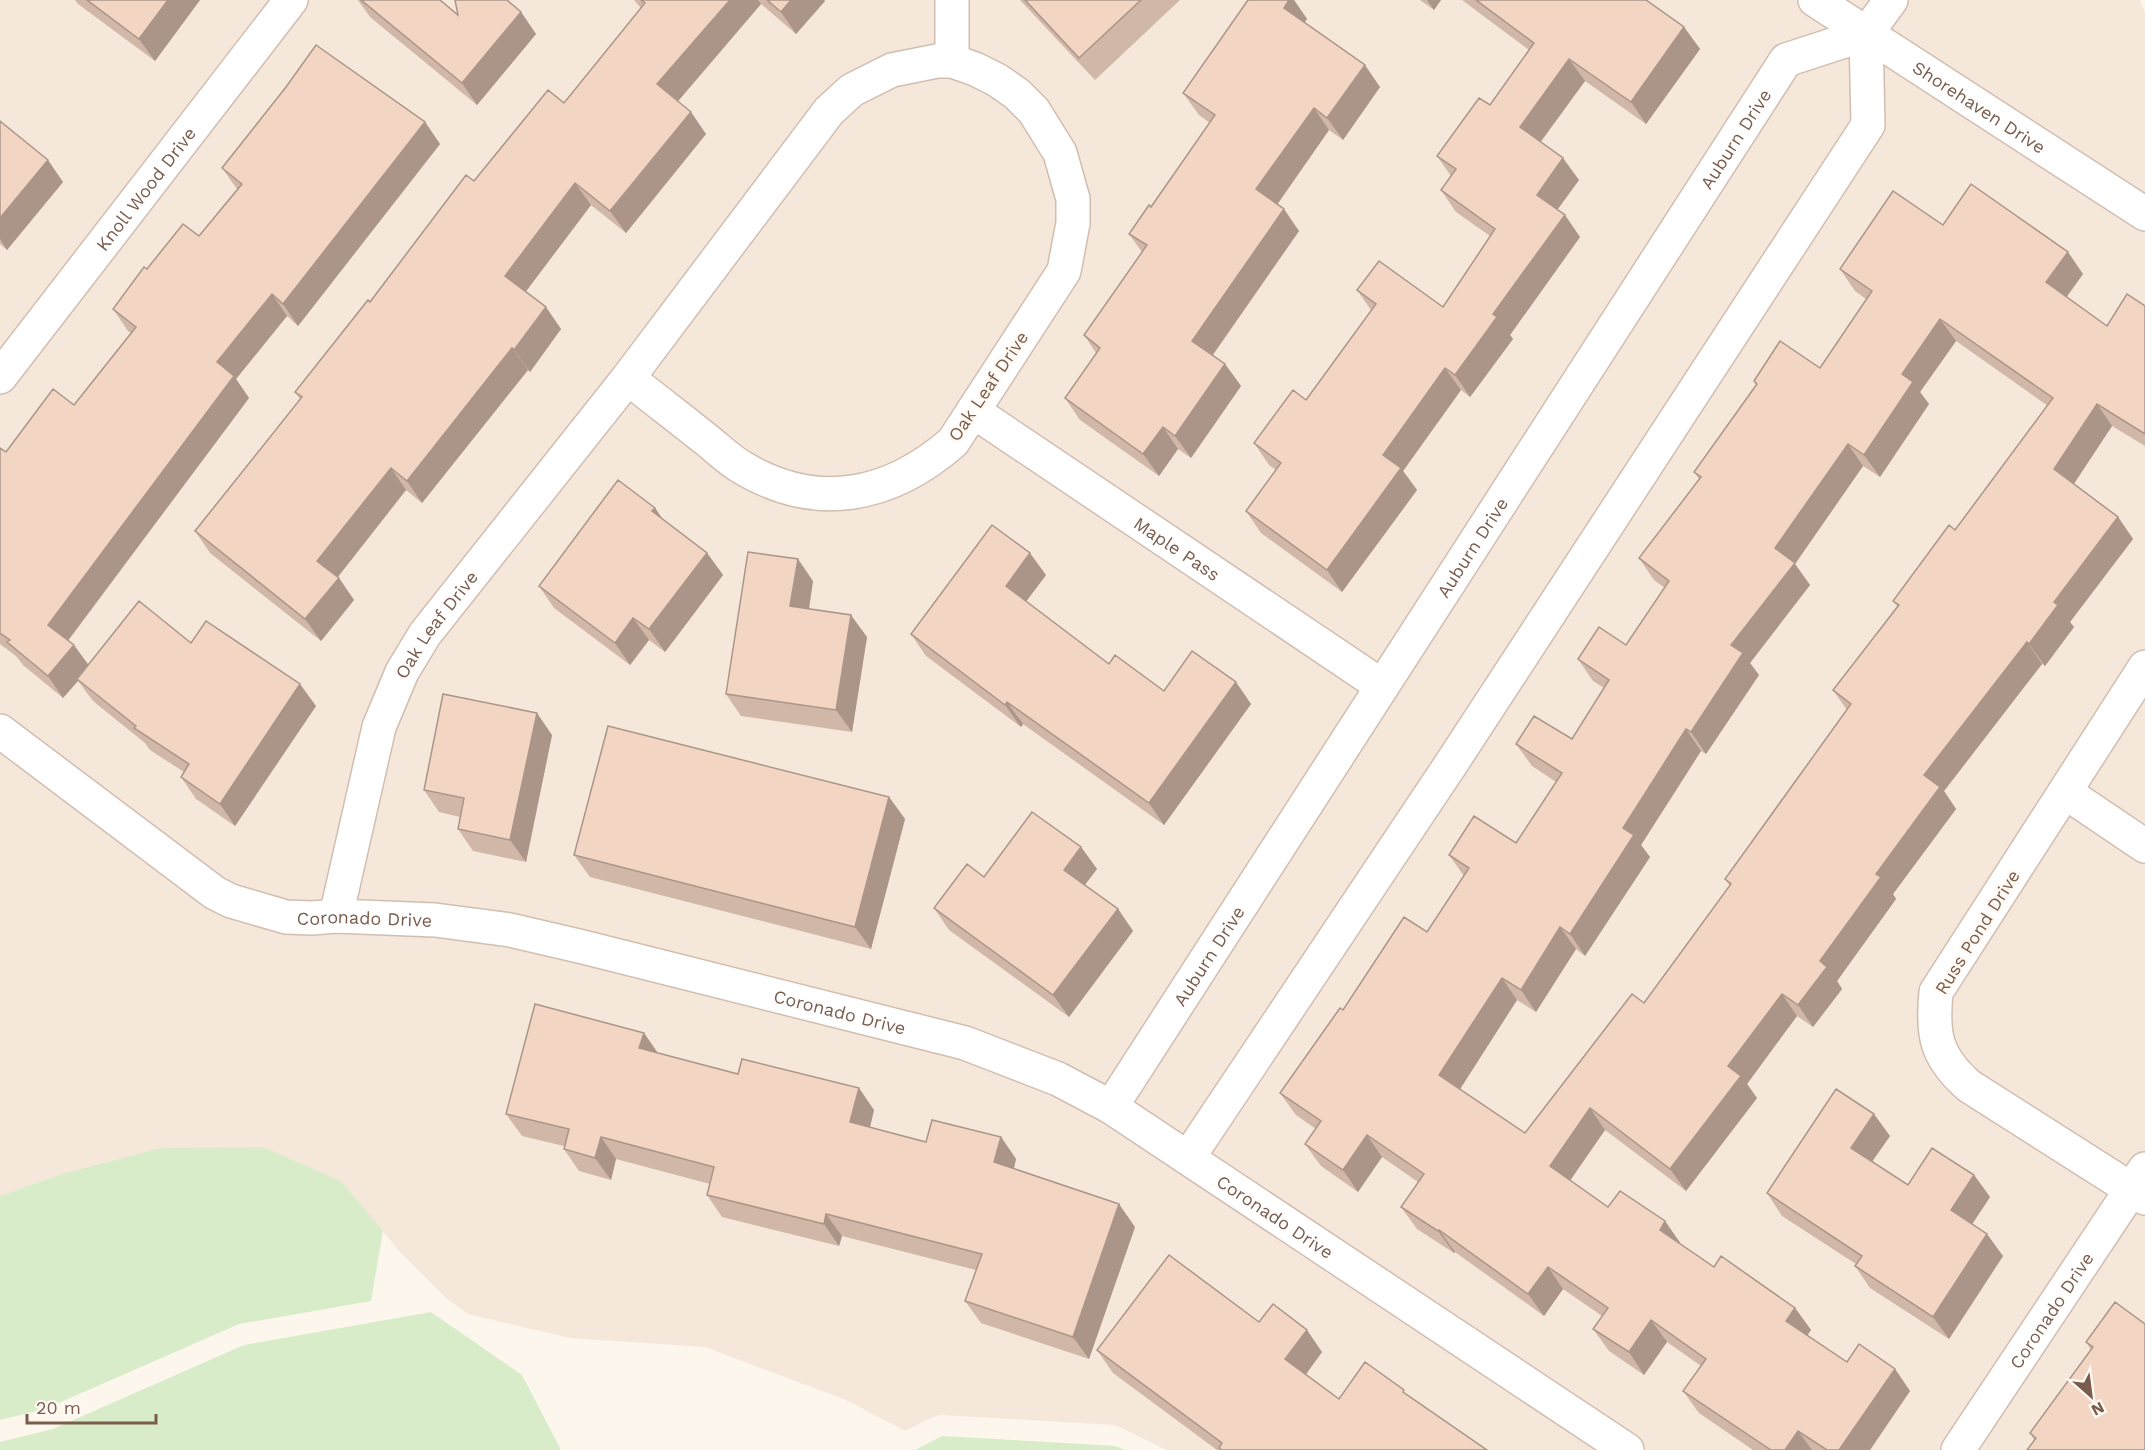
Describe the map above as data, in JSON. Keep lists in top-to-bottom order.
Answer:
{
  "streets": {
    "street": [
      "Shorehaven Drive",
      "Auburn Drive",
      "Knoll Wood Drive",
      "Oak Leaf Drive",
      "Maple Pass",
      "Coronado Drive",
      "Russ Pond Drive"
    ]
  },
  "crossings": [
    ["Shorehaven Drive", "Auburn Drive"],
    ["Auburn Drive", "Maple Pass"],
    ["Auburn Drive", "Coronado Drive"],
    ["Oak Leaf Drive", "Maple Pass"],
    ["Oak Leaf Drive", "Coronado Drive"],
    ["Coronado Drive", "Russ Pond Drive"]
  ],
  "scale_bar": "20 m",
  "north": "bottom right"
}
